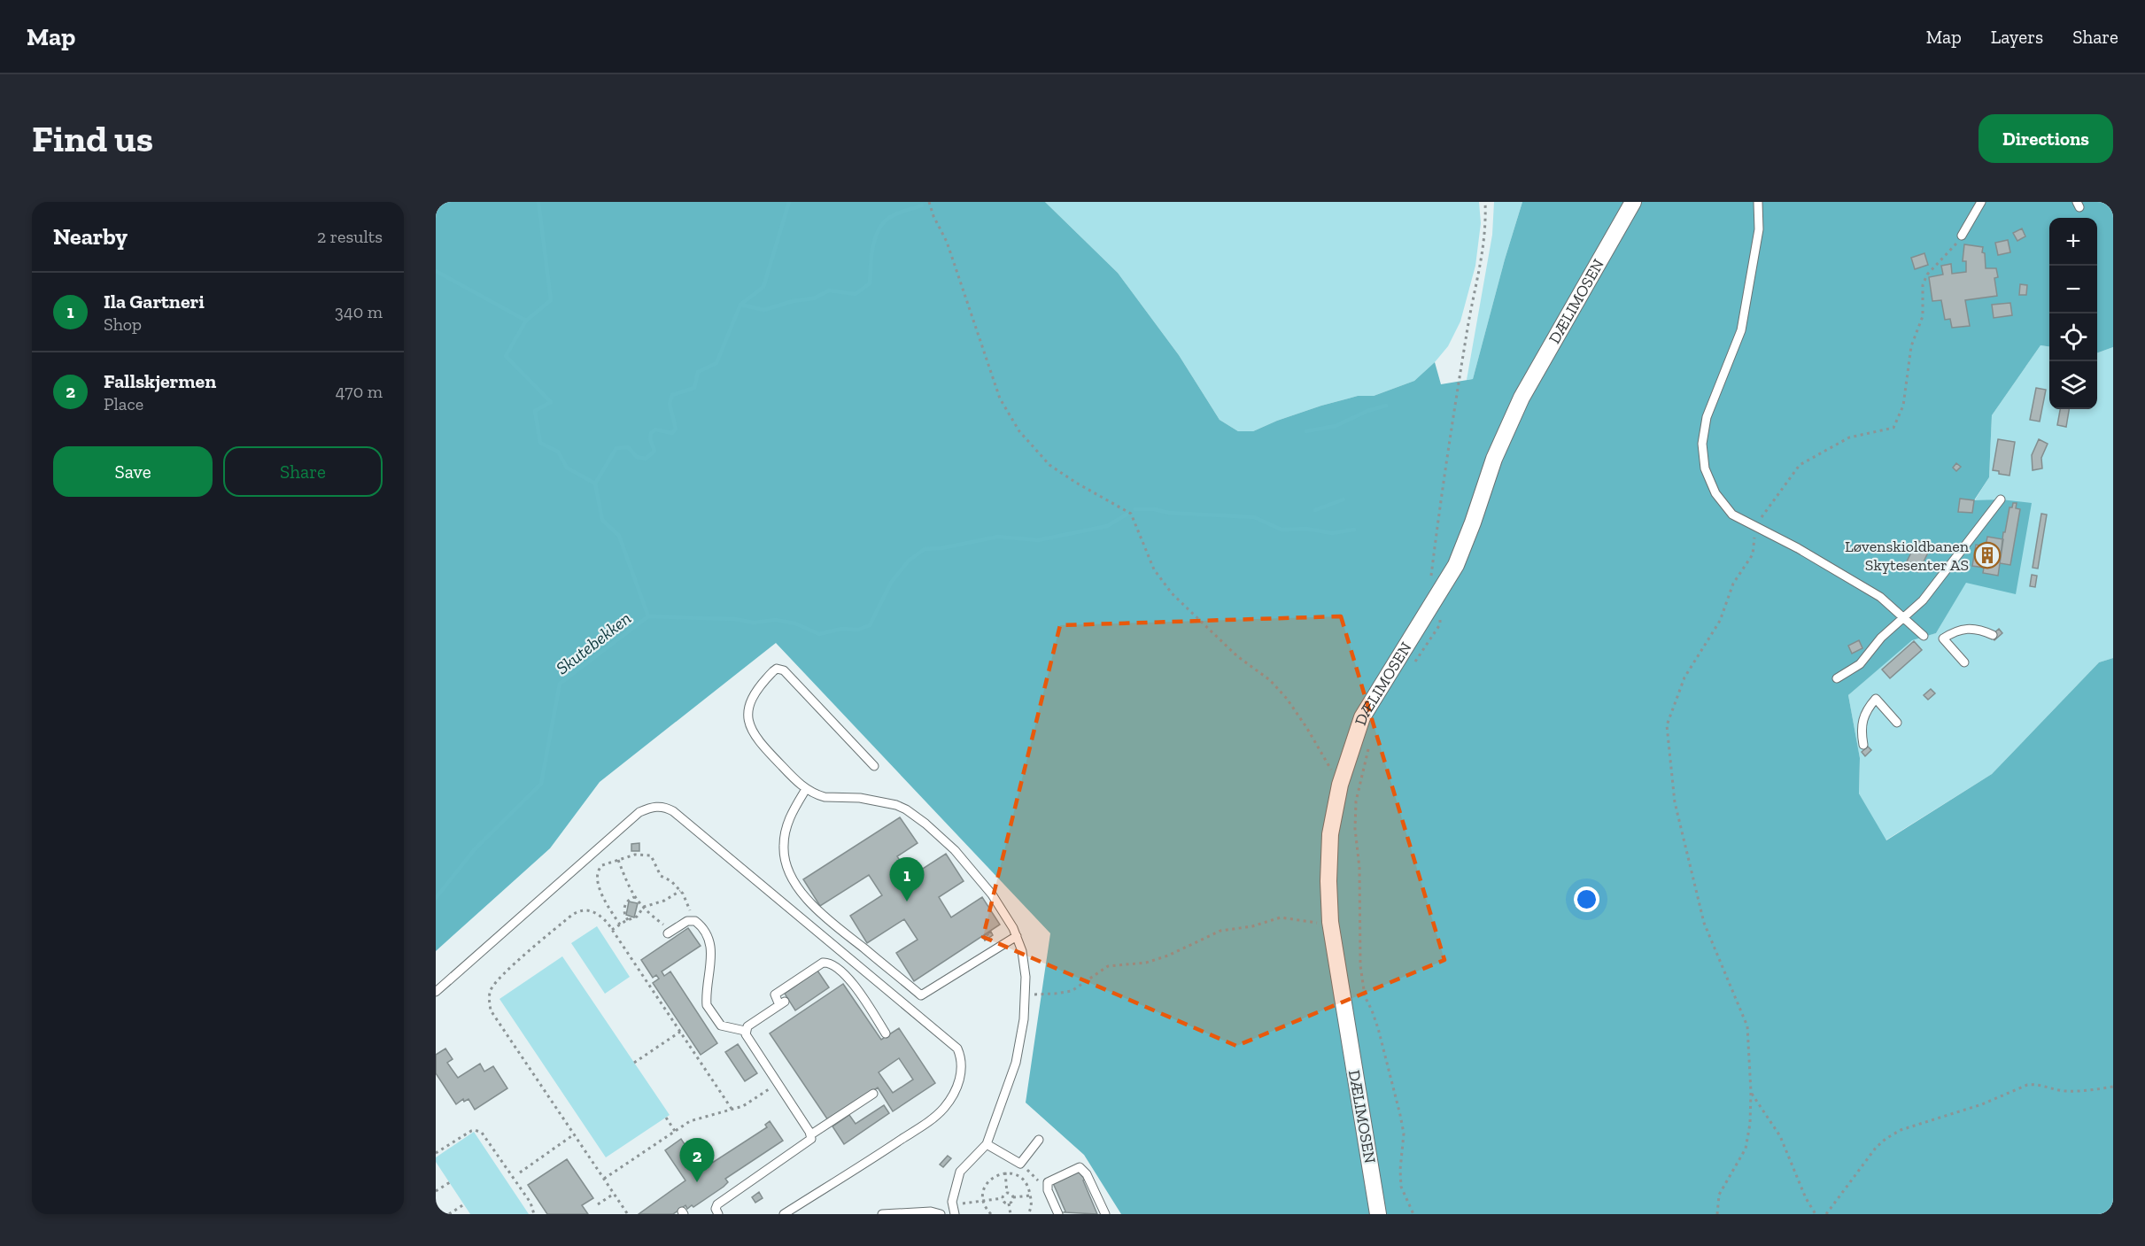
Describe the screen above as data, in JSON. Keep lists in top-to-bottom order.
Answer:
{
  "streets": {
    "street": ["DÆLIMOSEN"]
  },
  "water": ["Skutebekken"],
  "places": {
    "building": ["Løvenskioldbanen Skytesenter AS"]
  },
  "page": {
    "header": "Map",
    "nav": ["Map", "Layers", "Share"],
    "buttons": [
      "Directions",
      ["Save", "Share"]
    ],
    "title": "Find us",
    "heading": ["Nearby", "2 results"],
    "map_buttons": ["+", "−"],
    "list": [
      {
        "mark": "1",
        "name": "Ila Gartneri",
        "note": "Shop",
        "value": "340 m"
      },
      {
        "mark": "2",
        "name": "Fallskjermen",
        "note": "Place",
        "value": "470 m"
      }
    ],
    "pins": ["1", "2"]
  }
}
